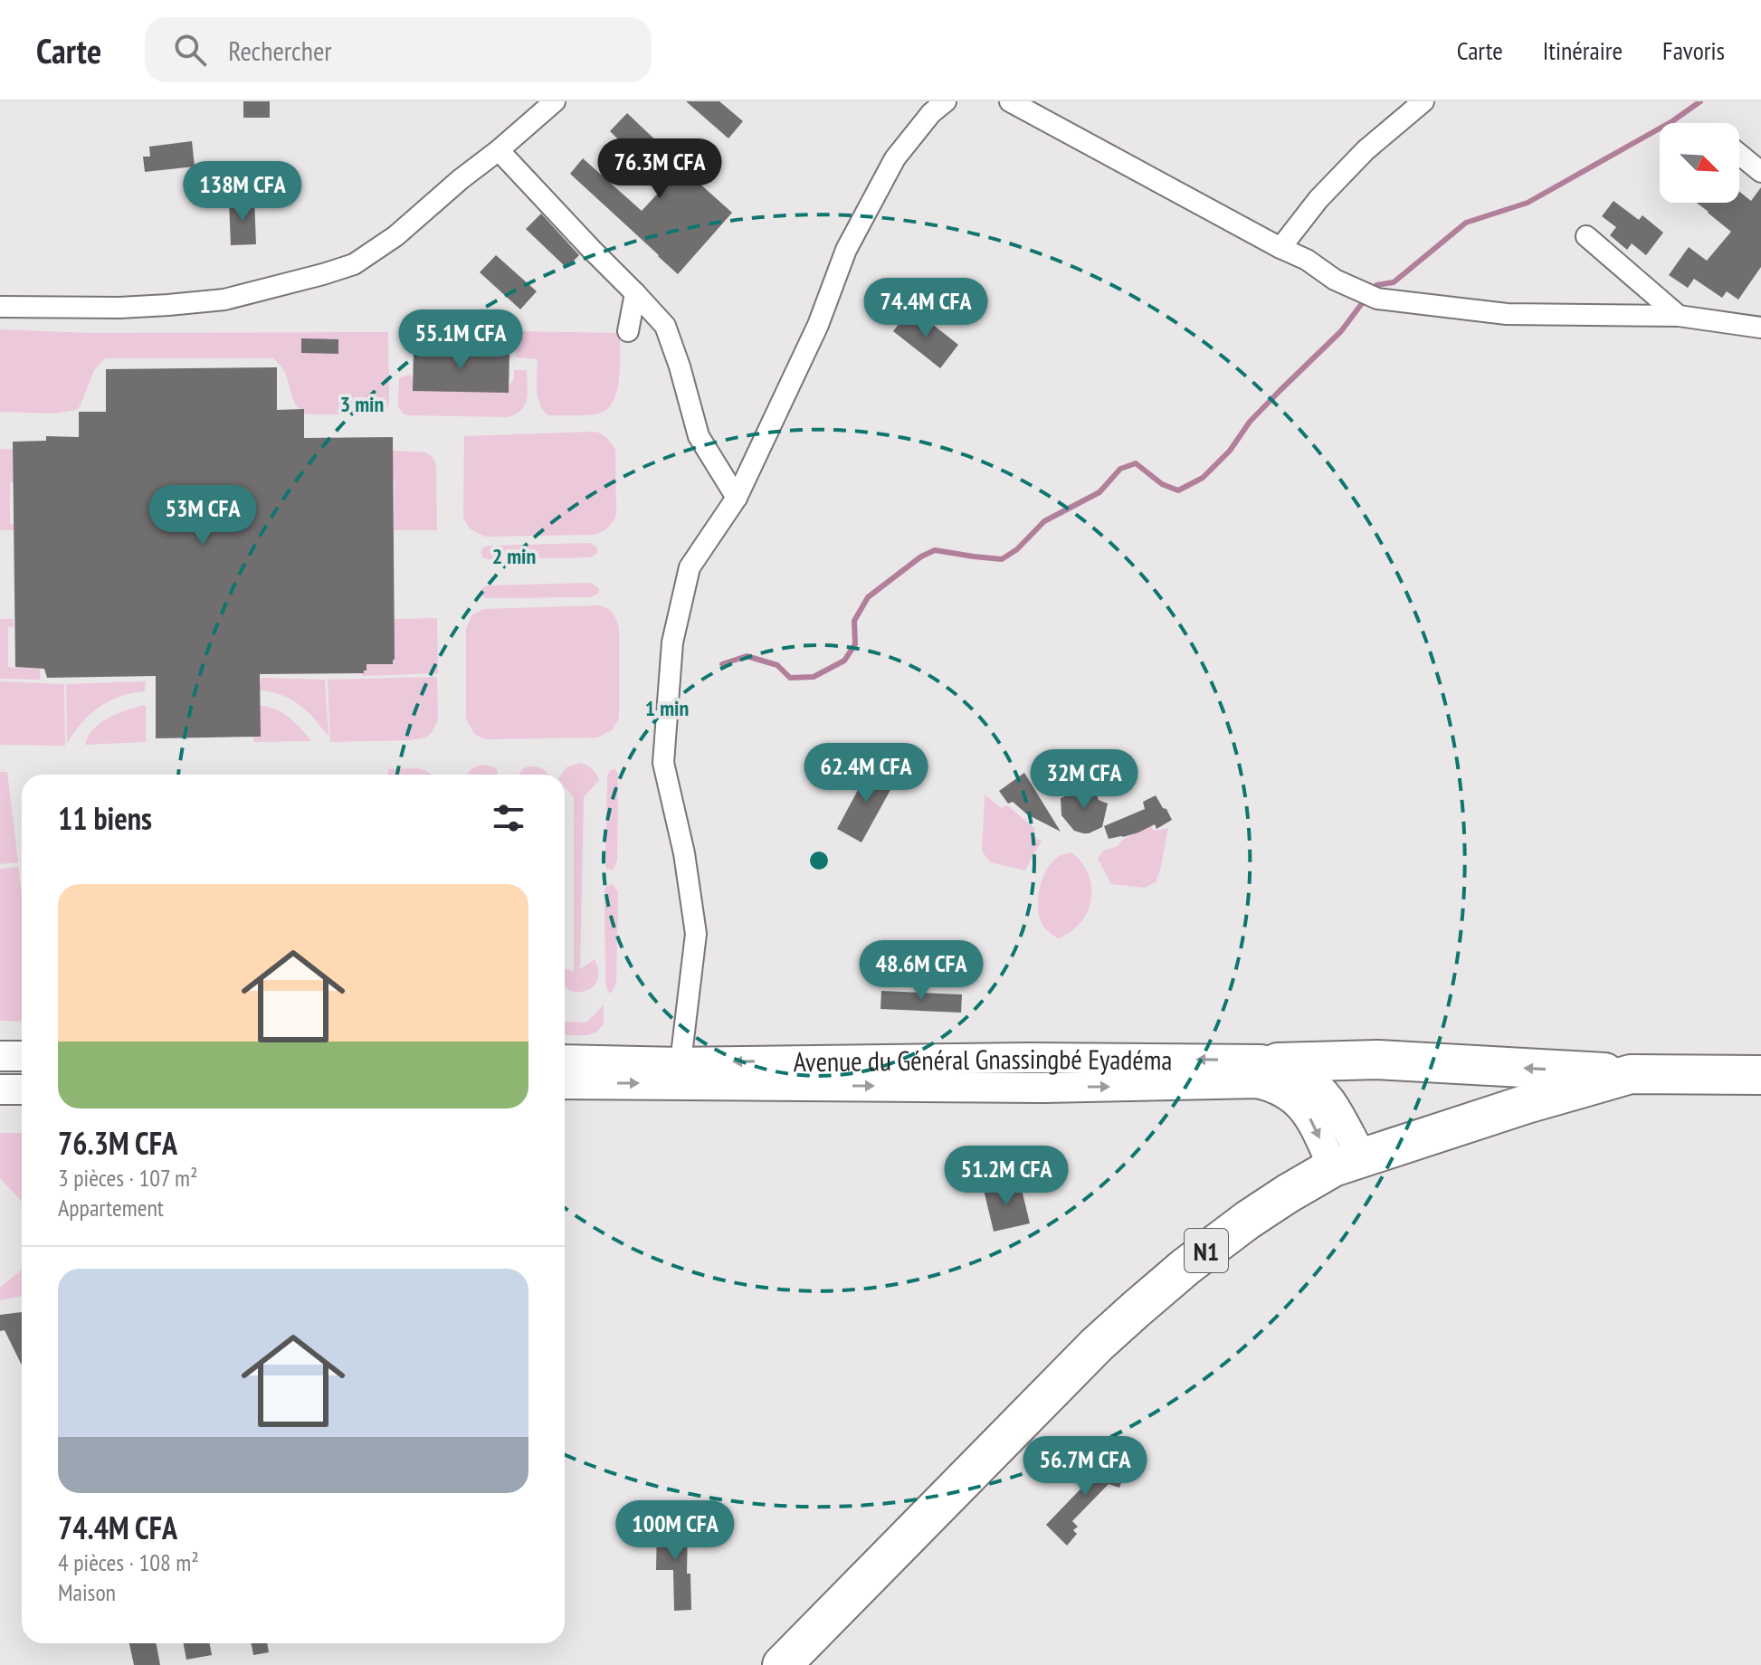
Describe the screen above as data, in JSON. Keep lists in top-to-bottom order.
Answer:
{
  "streets": {
    "highway": ["N1"],
    "main road": ["Avenue du Général Gnassingbé Eyadéma"]
  },
  "crossings": [
    ["Avenue du Général Gnassingbé Eyadéma", "N1"]
  ],
  "north": "bottom right",
  "page": {
    "header": "Carte",
    "search": "Rechercher",
    "nav": ["Carte", "Itinéraire", "Favoris"],
    "price": [
      "76.3M CFA",
      "138M CFA",
      "74.4M CFA",
      "55.1M CFA",
      "53M CFA",
      "62.4M CFA",
      "32M CFA",
      "48.6M CFA",
      "51.2M CFA",
      "56.7M CFA",
      "100M CFA"
    ],
    "heading": "11 biens",
    "list": [
      {
        "name": "76.3M CFA",
        "note": "3 pièces · 107 m² · Appartement"
      },
      {
        "name": "74.4M CFA",
        "note": "4 pièces · 108 m² · Maison"
      }
    ]
  },
  "rings": ["3 min", "2 min", "1 min"]
}
